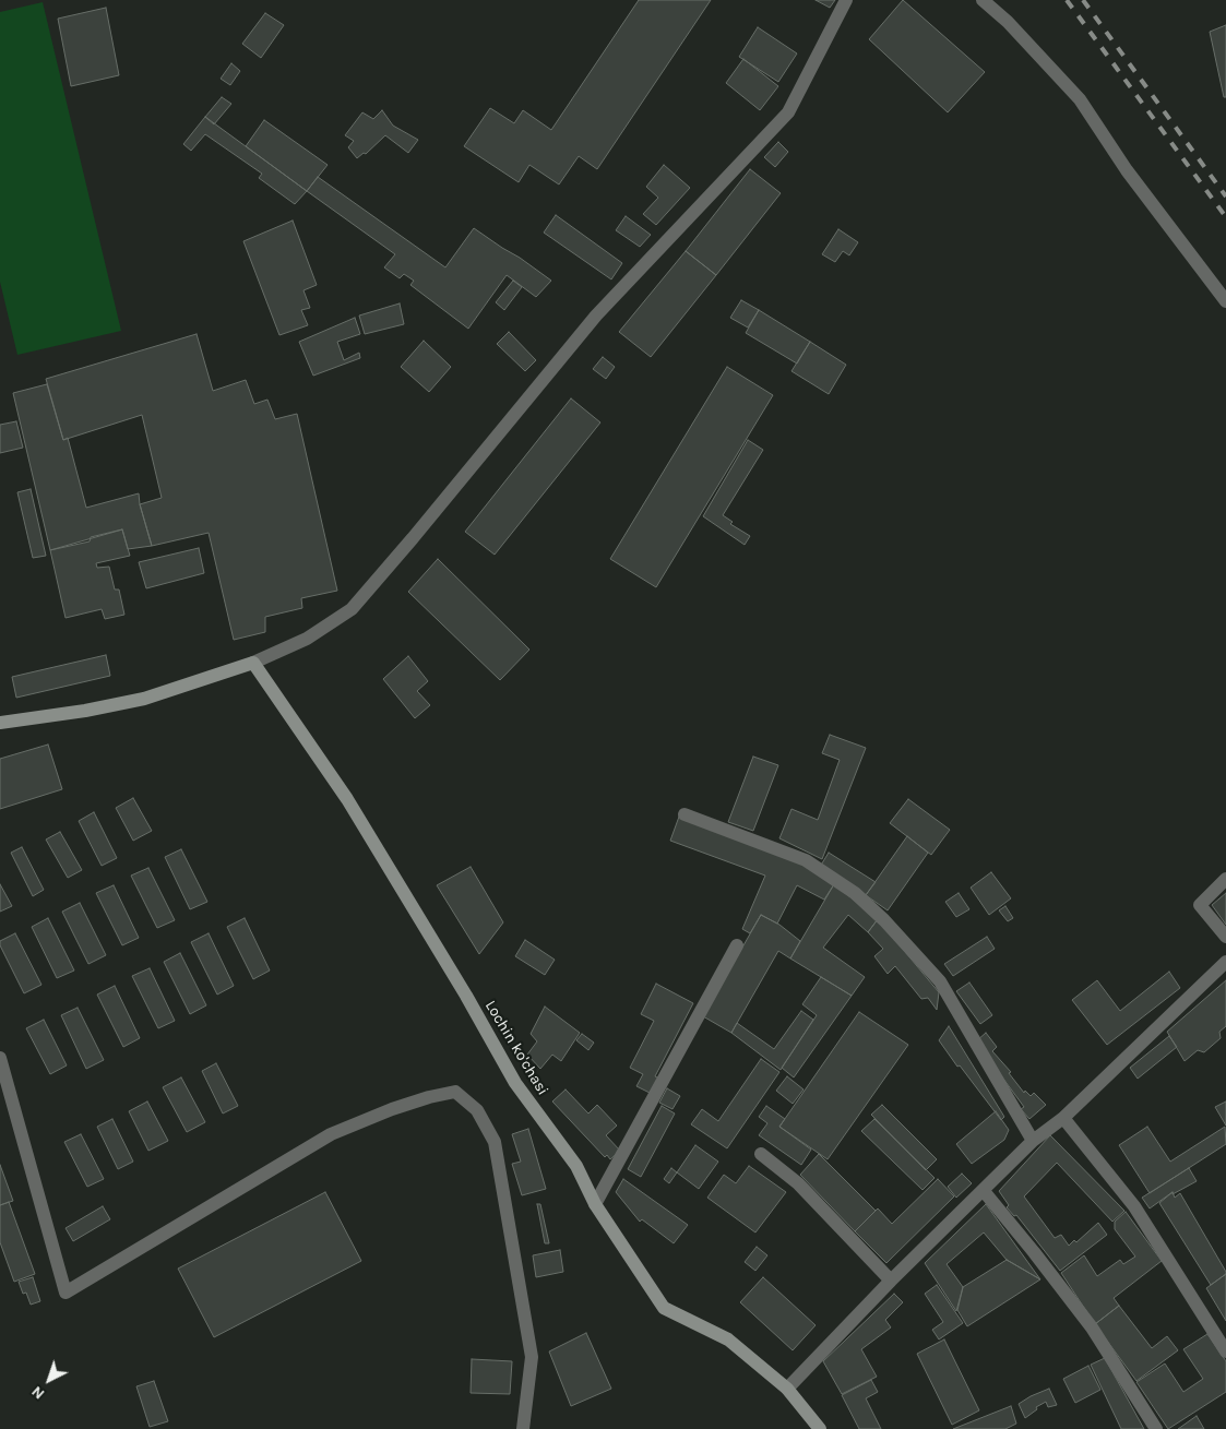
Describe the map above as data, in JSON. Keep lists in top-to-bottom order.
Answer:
{
  "streets": {
    "street": ["Lochin ko'chasi"]
  },
  "north": "bottom left"
}
